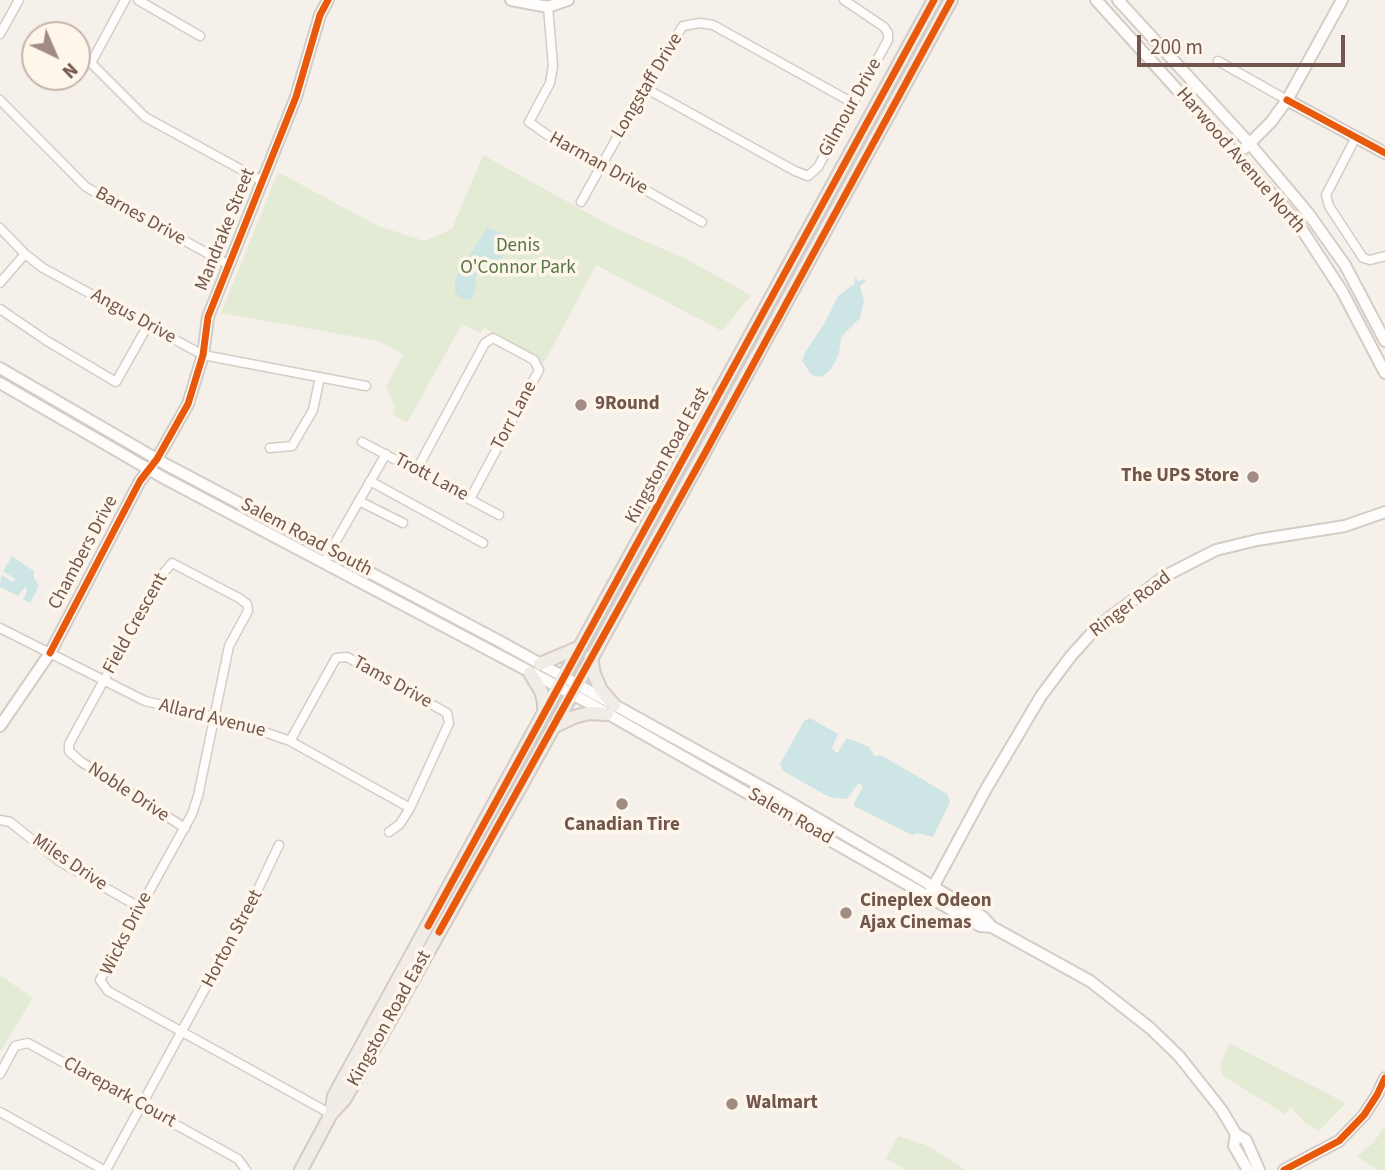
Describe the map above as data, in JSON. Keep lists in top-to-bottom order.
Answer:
{
  "streets": {
    "main road": [
      "Harwood Avenue North",
      "Mandrake Street",
      "Kingston Road East",
      "Salem Road South",
      "Chambers Drive",
      "Ringer Road",
      "Salem Road"
    ],
    "street": [
      "Longstaff Drive",
      "Gilmour Drive",
      "Harman Drive",
      "Barnes Drive",
      "Angus Drive",
      "Torr Lane",
      "Trott Lane",
      "Field Crescent",
      "Tams Drive",
      "Allard Avenue",
      "Noble Drive",
      "Miles Drive",
      "Wicks Drive",
      "Horton Street",
      "Clarepark Court"
    ]
  },
  "crossings": [
    ["Longstaff Drive", "Gilmour Drive"],
    ["Longstaff Drive", "Harman Drive"],
    ["Barnes Drive", "Mandrake Street"],
    ["Mandrake Street", "Angus Drive"],
    ["Mandrake Street", "Salem Road South"],
    ["Mandrake Street", "Chambers Drive"],
    ["Torr Lane", "Trott Lane"],
    ["Kingston Road East", "Salem Road South"],
    ["Kingston Road East", "Wicks Drive"],
    ["Salem Road South", "Chambers Drive"],
    ["Salem Road South", "Salem Road"],
    ["Chambers Drive", "Allard Avenue"],
    ["Ringer Road", "Salem Road"],
    ["Field Crescent", "Allard Avenue"],
    ["Field Crescent", "Noble Drive"],
    ["Field Crescent", "Wicks Drive"],
    ["Tams Drive", "Allard Avenue"],
    ["Allard Avenue", "Noble Drive"],
    ["Allard Avenue", "Wicks Drive"],
    ["Noble Drive", "Wicks Drive"],
    ["Miles Drive", "Wicks Drive"],
    ["Wicks Drive", "Horton Street"],
    ["Horton Street", "Clarepark Court"]
  ],
  "parks": ["Denis O'Connor Park"],
  "places": [
    "9Round",
    "The UPS Store",
    "Canadian Tire",
    "Cineplex Odeon Ajax Cinemas",
    "Walmart"
  ],
  "scale_bar": "200 m",
  "north": "bottom right"
}
